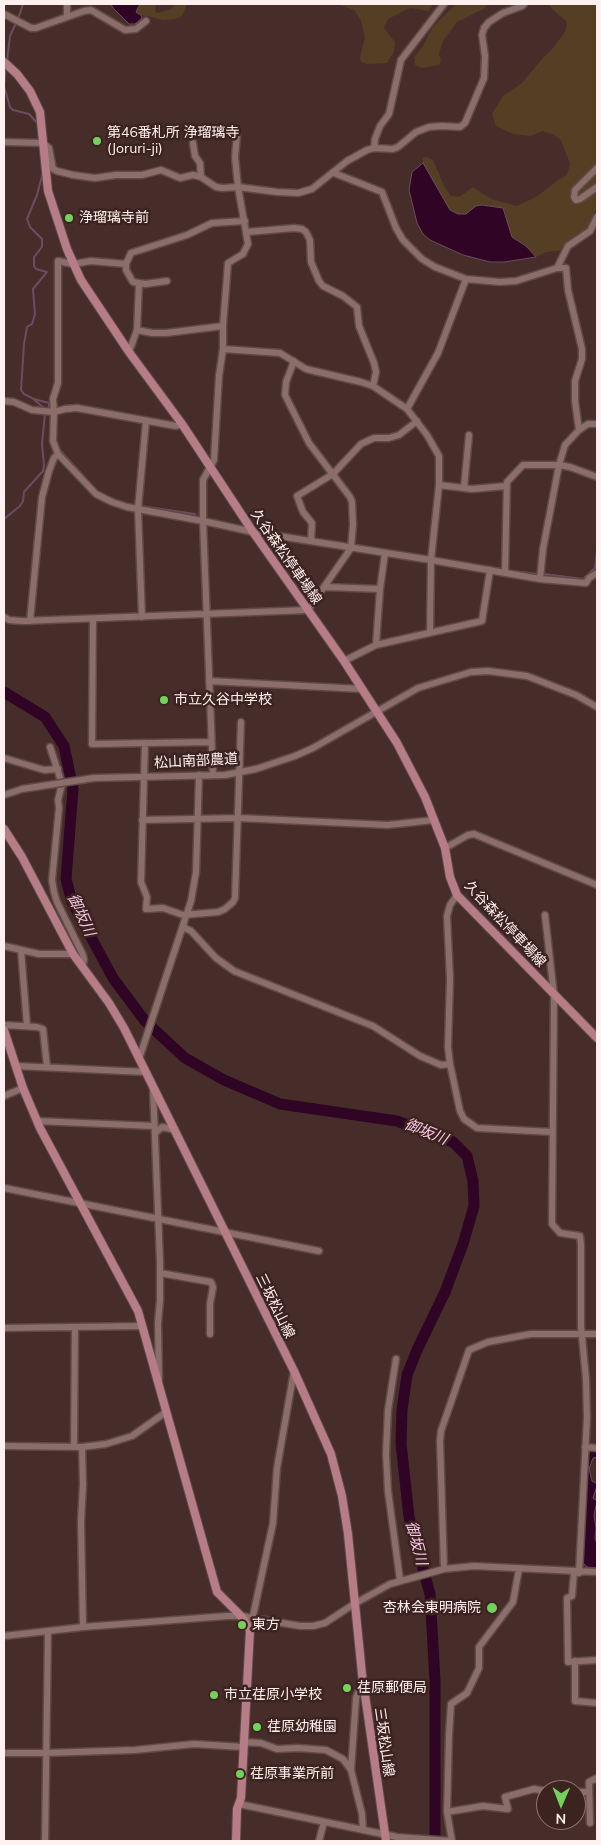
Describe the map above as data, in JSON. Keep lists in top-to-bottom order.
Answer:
{
  "streets": {
    "main road": ["久谷森松停車場線", "三坂松山線"],
    "street": ["松山南部農道"]
  },
  "crossings": [
    ["久谷森松停車場線", "松山南部農道"]
  ],
  "water": ["御坂川"],
  "places": [
    "第46番札所 浄瑠璃寺 (Joruri-ji)",
    "浄瑠璃寺前",
    "市立久谷中学校",
    "杏林会東明病院",
    "東方",
    "荏原郵便局",
    "市立荏原小学校",
    "荏原幼稚園",
    "荏原事業所前"
  ],
  "north": "bottom"
}
